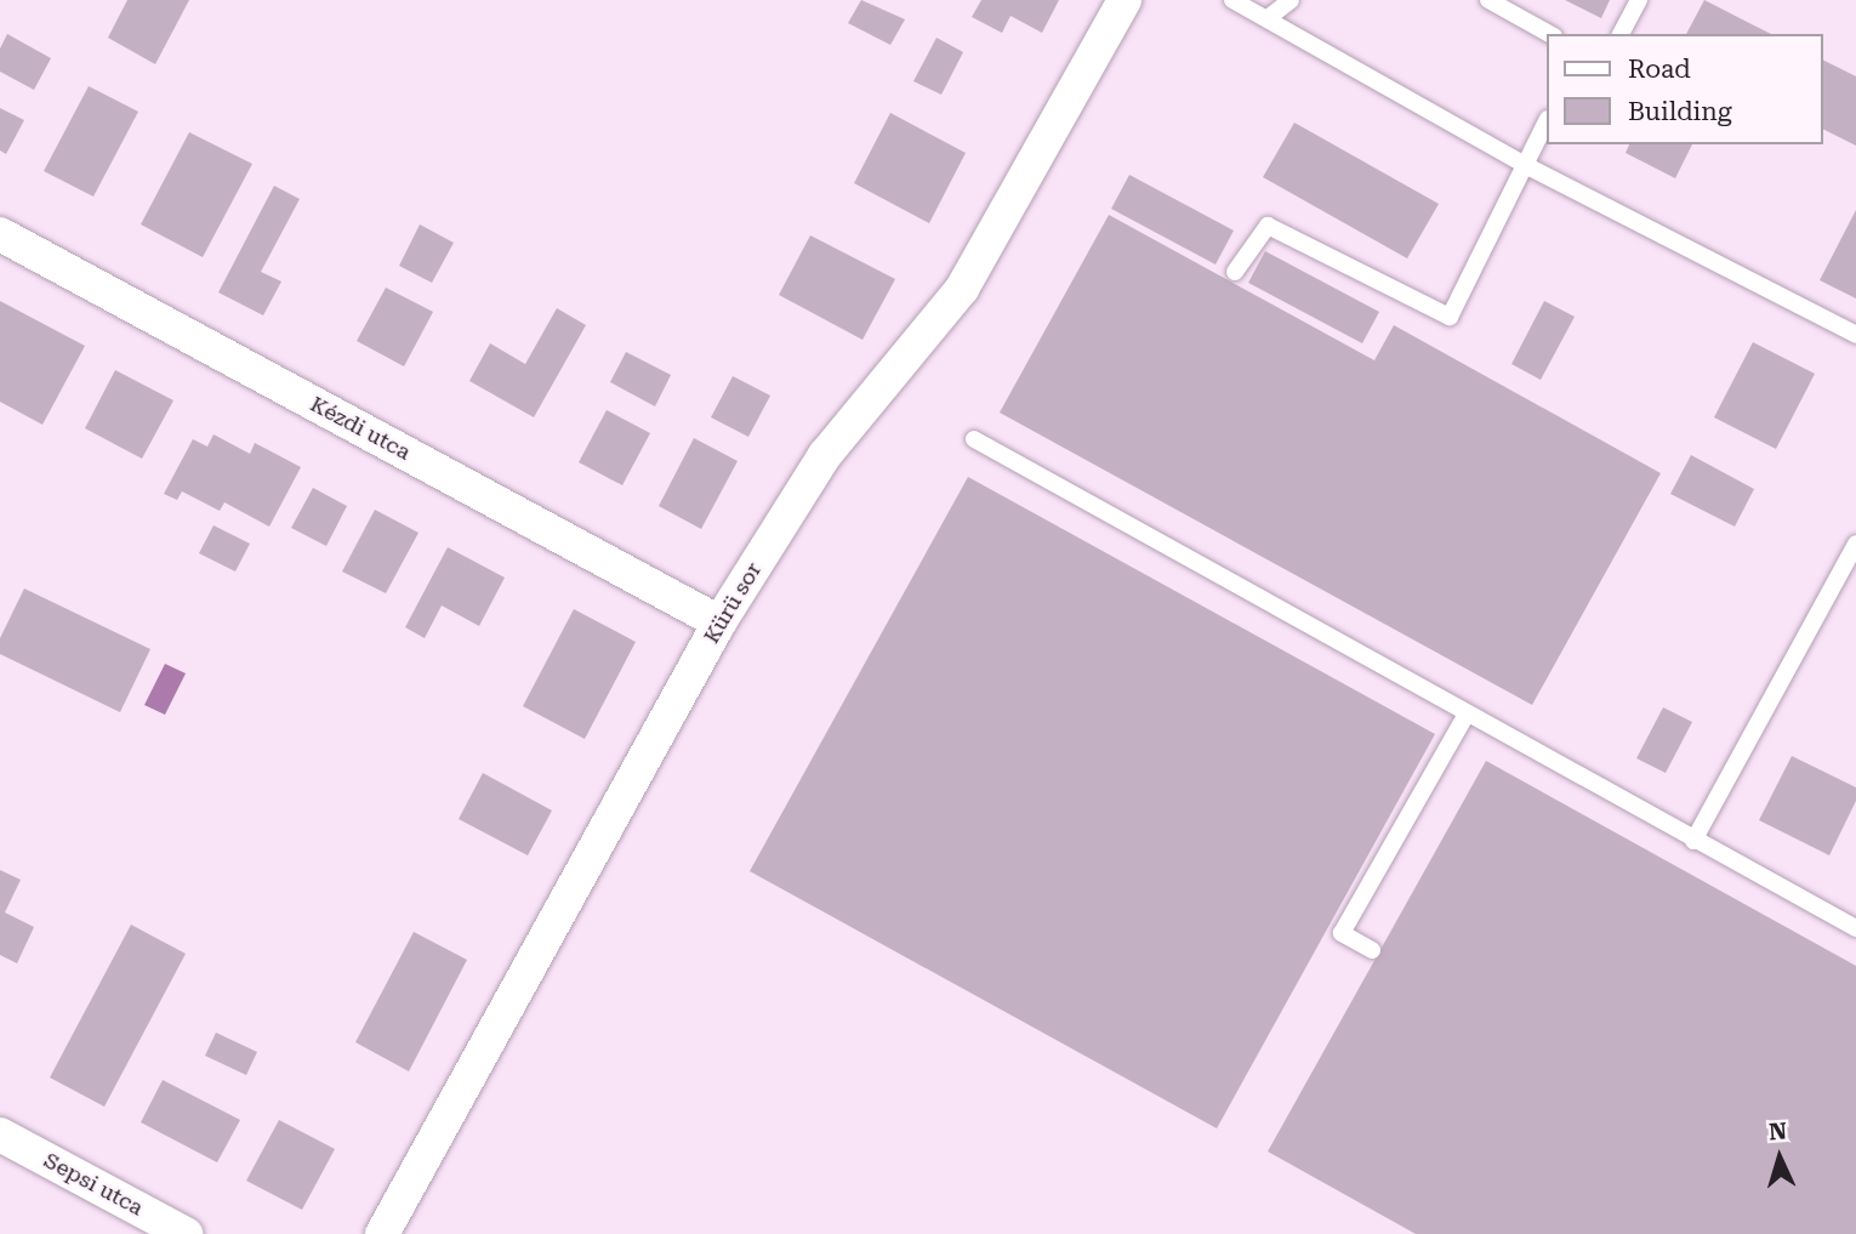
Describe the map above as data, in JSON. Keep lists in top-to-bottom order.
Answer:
{
  "streets": {
    "street": ["Kézdi utca", "Kürü sor", "Sepsi utca"]
  },
  "crossings": [
    ["Kézdi utca", "Kürü sor"]
  ],
  "legend": ["Road", "Building"],
  "north": "top"
}
